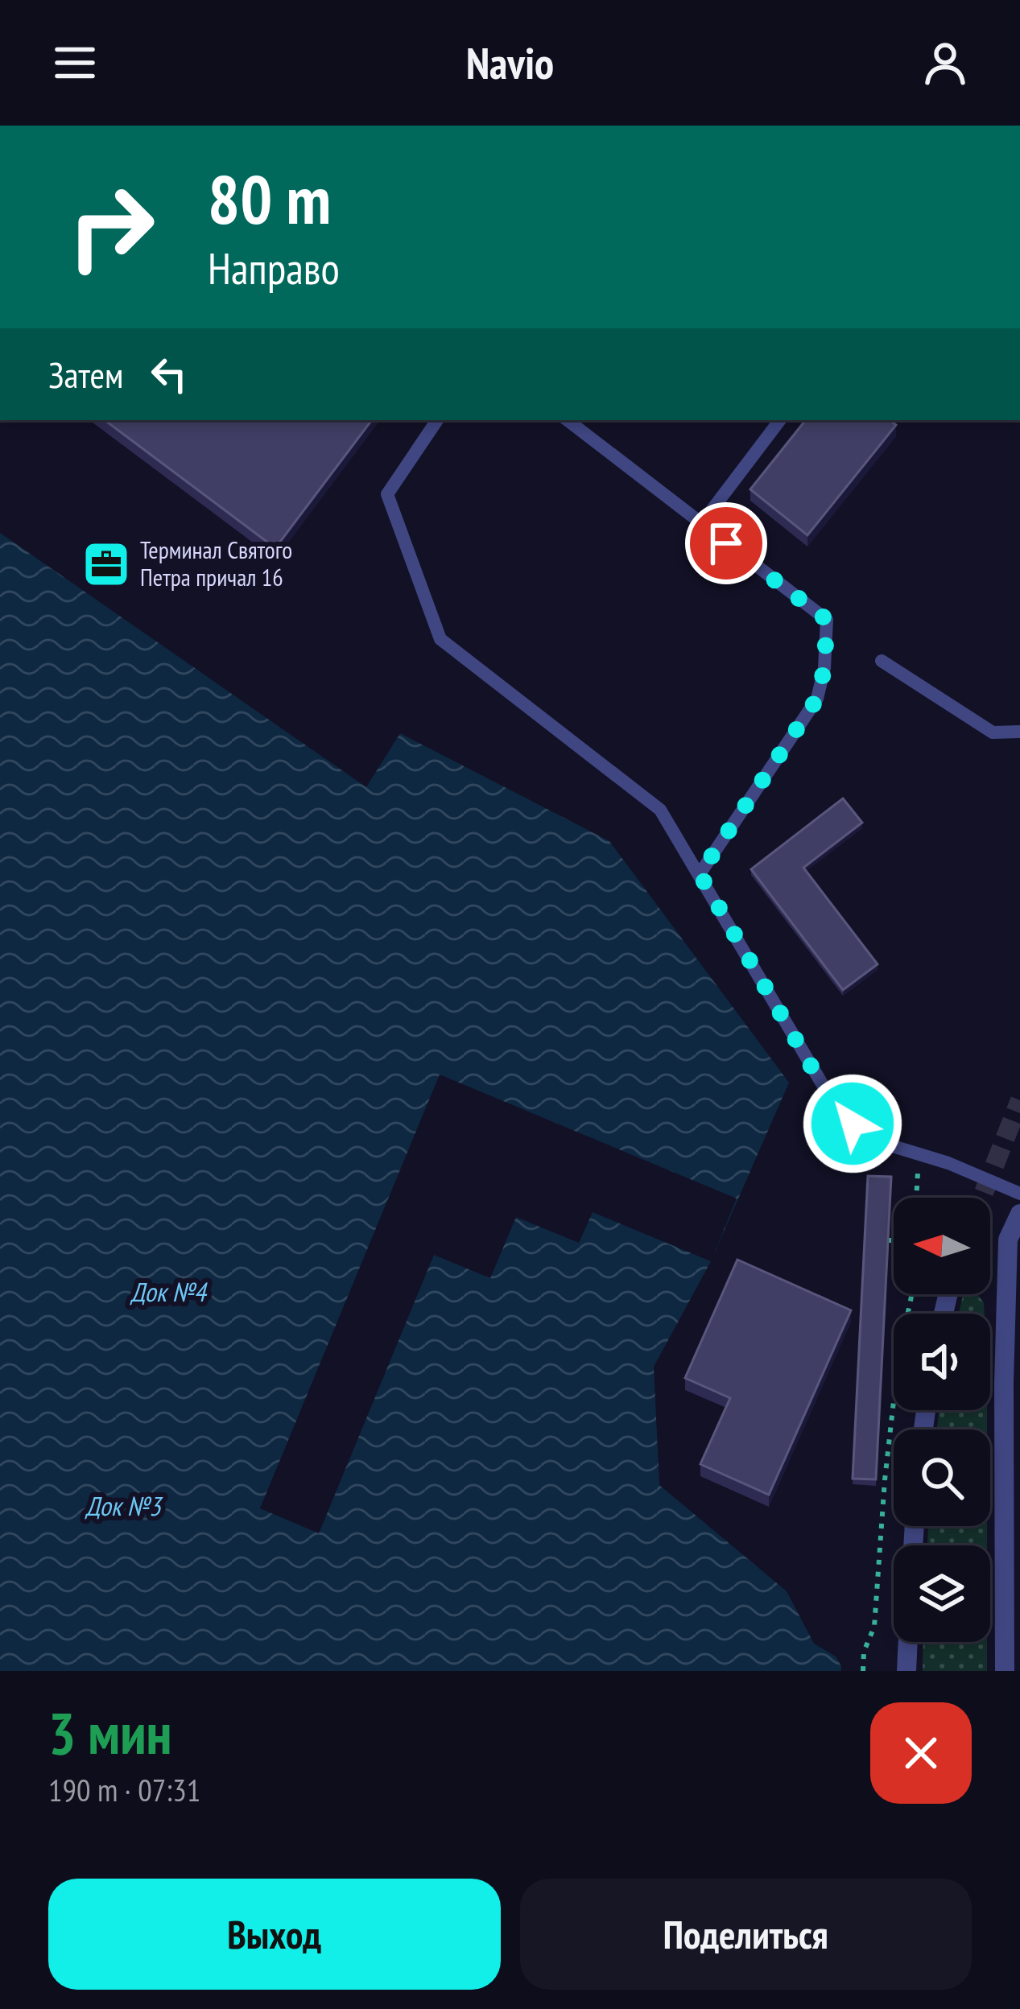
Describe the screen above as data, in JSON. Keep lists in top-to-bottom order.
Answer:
{
  "water": ["Док №4", "Док №3"],
  "places": {
    "office": ["Терминал Святого Петра причал 16"]
  },
  "north": "left",
  "page": {
    "header": "Navio",
    "turn": ["80 m", "Направо"],
    "then": "Затем",
    "heading": ["3 мин", "190 m · 07:31"],
    "buttons": ["Выход", "Поделиться"]
  }
}
